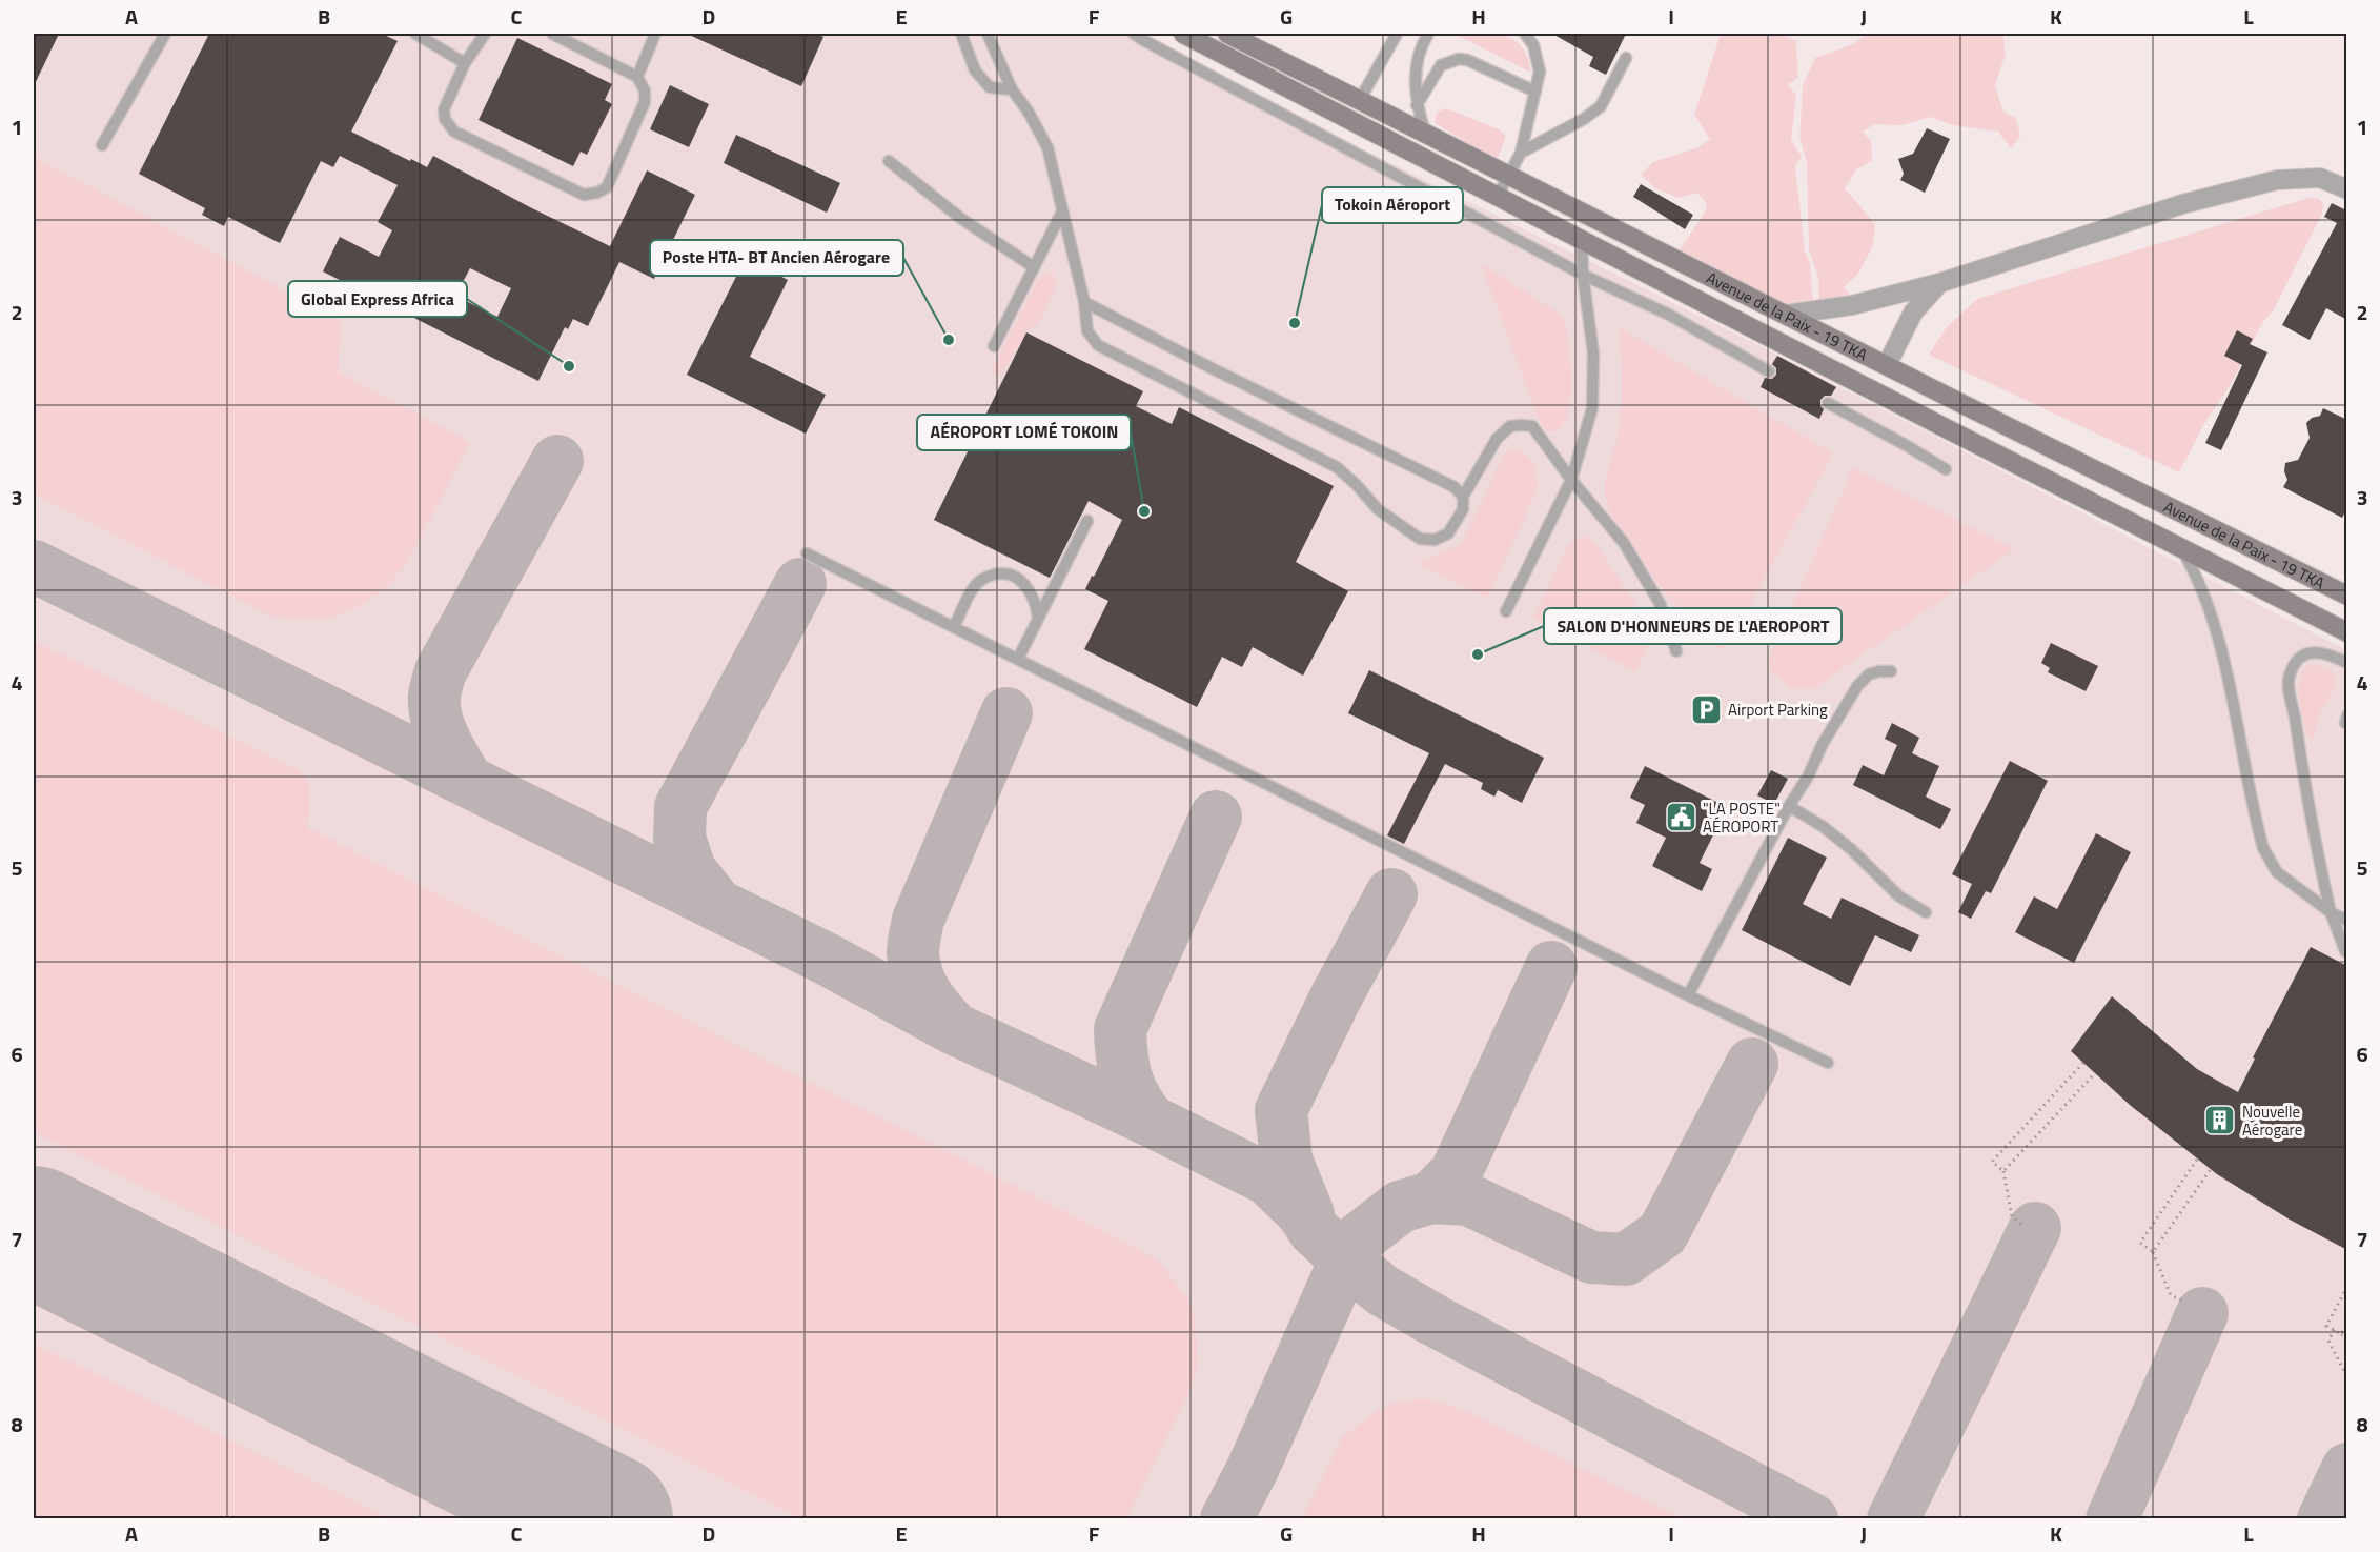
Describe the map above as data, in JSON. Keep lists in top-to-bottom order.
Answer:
{
  "streets": {
    "main road": ["Avenue de la Paix - 19 TKA"]
  },
  "places": {
    "other": [
      "Tokoin Aéroport",
      "Poste HTA- BT Ancien Aérogare",
      "Global Express Africa",
      "AÉROPORT LOMÉ TOKOIN",
      "SALON D'HONNEURS DE L'AEROPORT"
    ],
    "parking": ["Airport Parking"],
    "public building": ["\"LA POSTE\" AÉROPORT"],
    "building": ["Nouvelle Aérogare"]
  },
  "grid": {
    "columns": [
      "A",
      "B",
      "C",
      "D",
      "E",
      "F",
      "G",
      "H",
      "I",
      "J",
      "K",
      "L"
    ],
    "rows": [
      "1",
      "2",
      "3",
      "4",
      "5",
      "6",
      "7",
      "8"
    ]
  }
}
